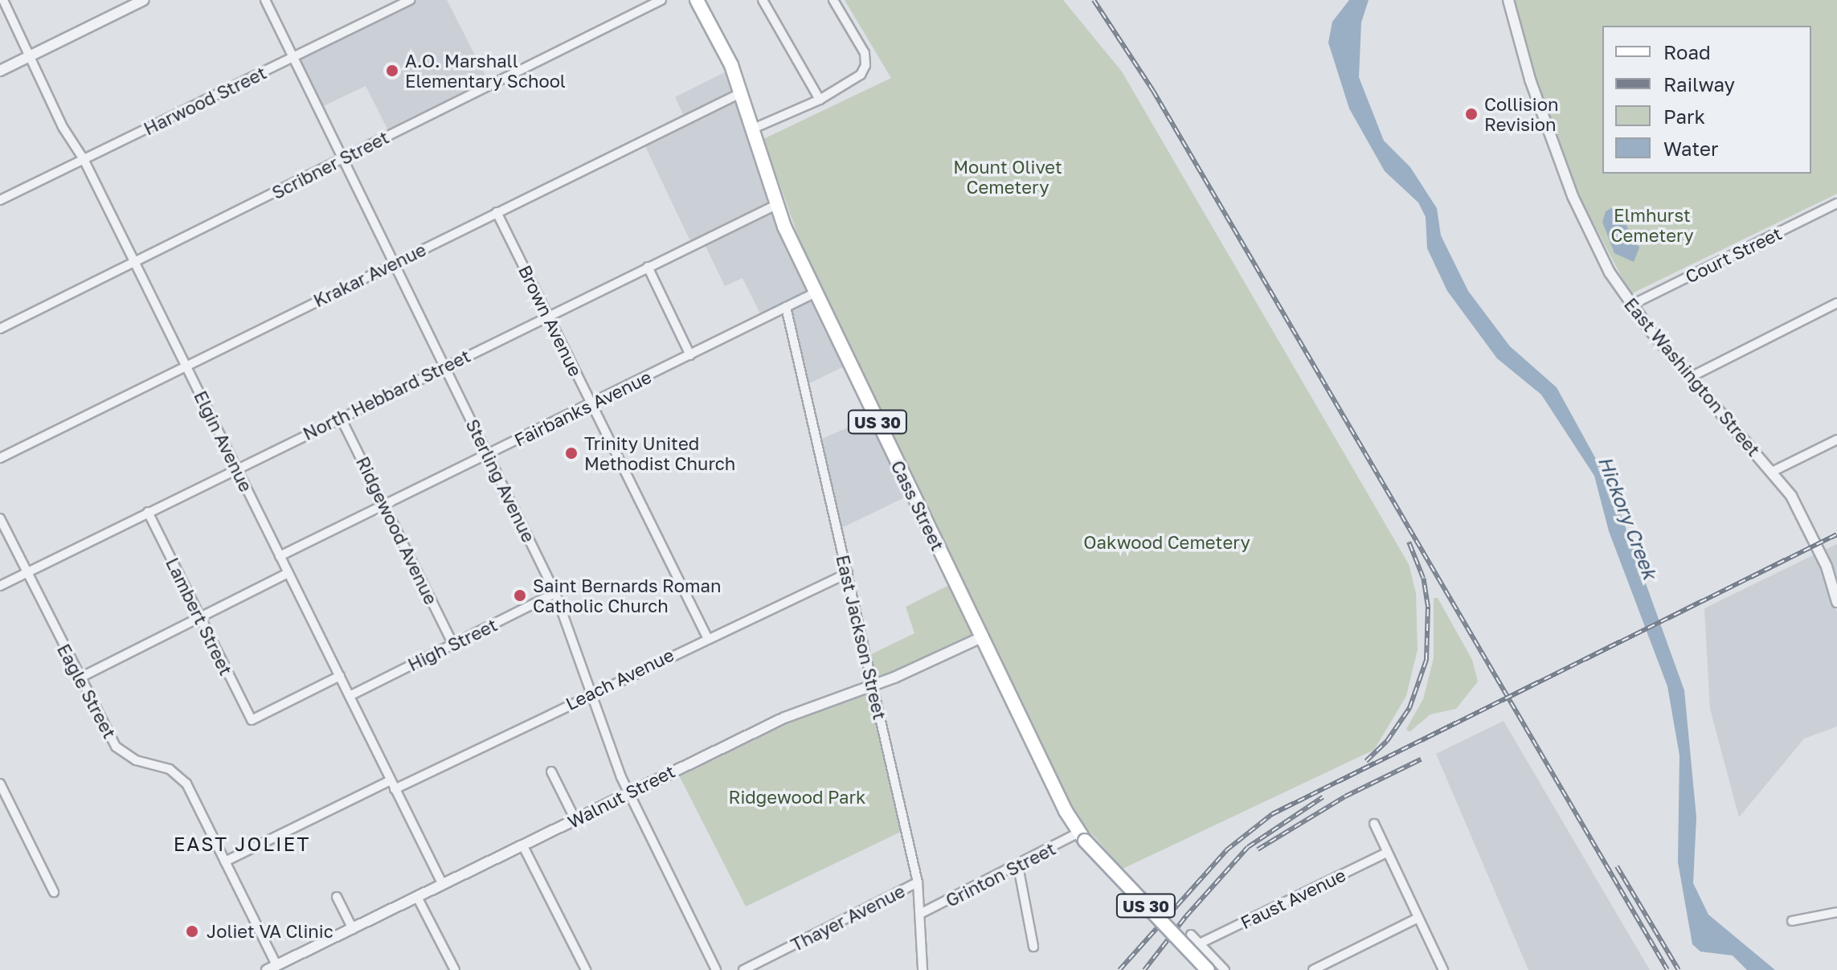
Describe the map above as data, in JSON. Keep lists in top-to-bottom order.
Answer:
{
  "streets": {
    "main road": ["US 30", "Cass Street"],
    "street": [
      "Harwood Street",
      "Scribner Street",
      "Court Street",
      "Krakar Avenue",
      "Brown Avenue",
      "East Washington Street",
      "North Hebbard Street",
      "Fairbanks Avenue",
      "Elgin Avenue",
      "Sterling Avenue",
      "Ridgewood Avenue",
      "Lambert Street",
      "East Jackson Street",
      "High Street",
      "Leach Avenue",
      "Eagle Street",
      "Walnut Street",
      "Grinton Street",
      "Faust Avenue",
      "Thayer Avenue"
    ]
  },
  "crossings": [
    ["Harwood Street", "Elgin Avenue"],
    ["Harwood Street", "Sterling Avenue"],
    ["Scribner Street", "Elgin Avenue"],
    ["Scribner Street", "Sterling Avenue"],
    ["Court Street", "East Washington Street"],
    ["Krakar Avenue", "Brown Avenue"],
    ["Krakar Avenue", "Elgin Avenue"],
    ["Krakar Avenue", "Sterling Avenue"],
    ["Krakar Avenue", "Cass Street"],
    ["Brown Avenue", "North Hebbard Street"],
    ["Brown Avenue", "Fairbanks Avenue"],
    ["Brown Avenue", "Leach Avenue"],
    ["North Hebbard Street", "Elgin Avenue"],
    ["North Hebbard Street", "Sterling Avenue"],
    ["North Hebbard Street", "Cass Street"],
    ["North Hebbard Street", "Ridgewood Avenue"],
    ["North Hebbard Street", "Lambert Street"],
    ["North Hebbard Street", "Eagle Street"],
    ["Fairbanks Avenue", "Elgin Avenue"],
    ["Fairbanks Avenue", "Sterling Avenue"],
    ["Fairbanks Avenue", "Cass Street"],
    ["Fairbanks Avenue", "Ridgewood Avenue"],
    ["Fairbanks Avenue", "East Jackson Street"],
    ["Elgin Avenue", "Lambert Street"],
    ["Elgin Avenue", "High Street"],
    ["Elgin Avenue", "Leach Avenue"],
    ["Elgin Avenue", "Walnut Street"],
    ["Sterling Avenue", "High Street"],
    ["Sterling Avenue", "Leach Avenue"],
    ["Sterling Avenue", "Walnut Street"],
    ["Cass Street", "Walnut Street"],
    ["Cass Street", "Grinton Street"],
    ["Ridgewood Avenue", "High Street"],
    ["East Jackson Street", "Leach Avenue"],
    ["East Jackson Street", "Walnut Street"],
    ["East Jackson Street", "Grinton Street"],
    ["East Jackson Street", "Thayer Avenue"],
    ["Leach Avenue", "Eagle Street"],
    ["Eagle Street", "Walnut Street"]
  ],
  "districts": ["EAST JOLIET"],
  "water": ["Hickory Creek"],
  "parks": [
    "Mount Olivet Cemetery",
    "Elmhurst Cemetery",
    "Oakwood Cemetery",
    "Ridgewood Park"
  ],
  "places": [
    "A.O. Marshall Elementary School",
    "Collision Revision",
    "Trinity United Methodist Church",
    "Saint Bernards Roman Catholic Church",
    "Joliet VA Clinic"
  ],
  "legend": [
    "Road",
    "Railway",
    "Park",
    "Water"
  ]
}
